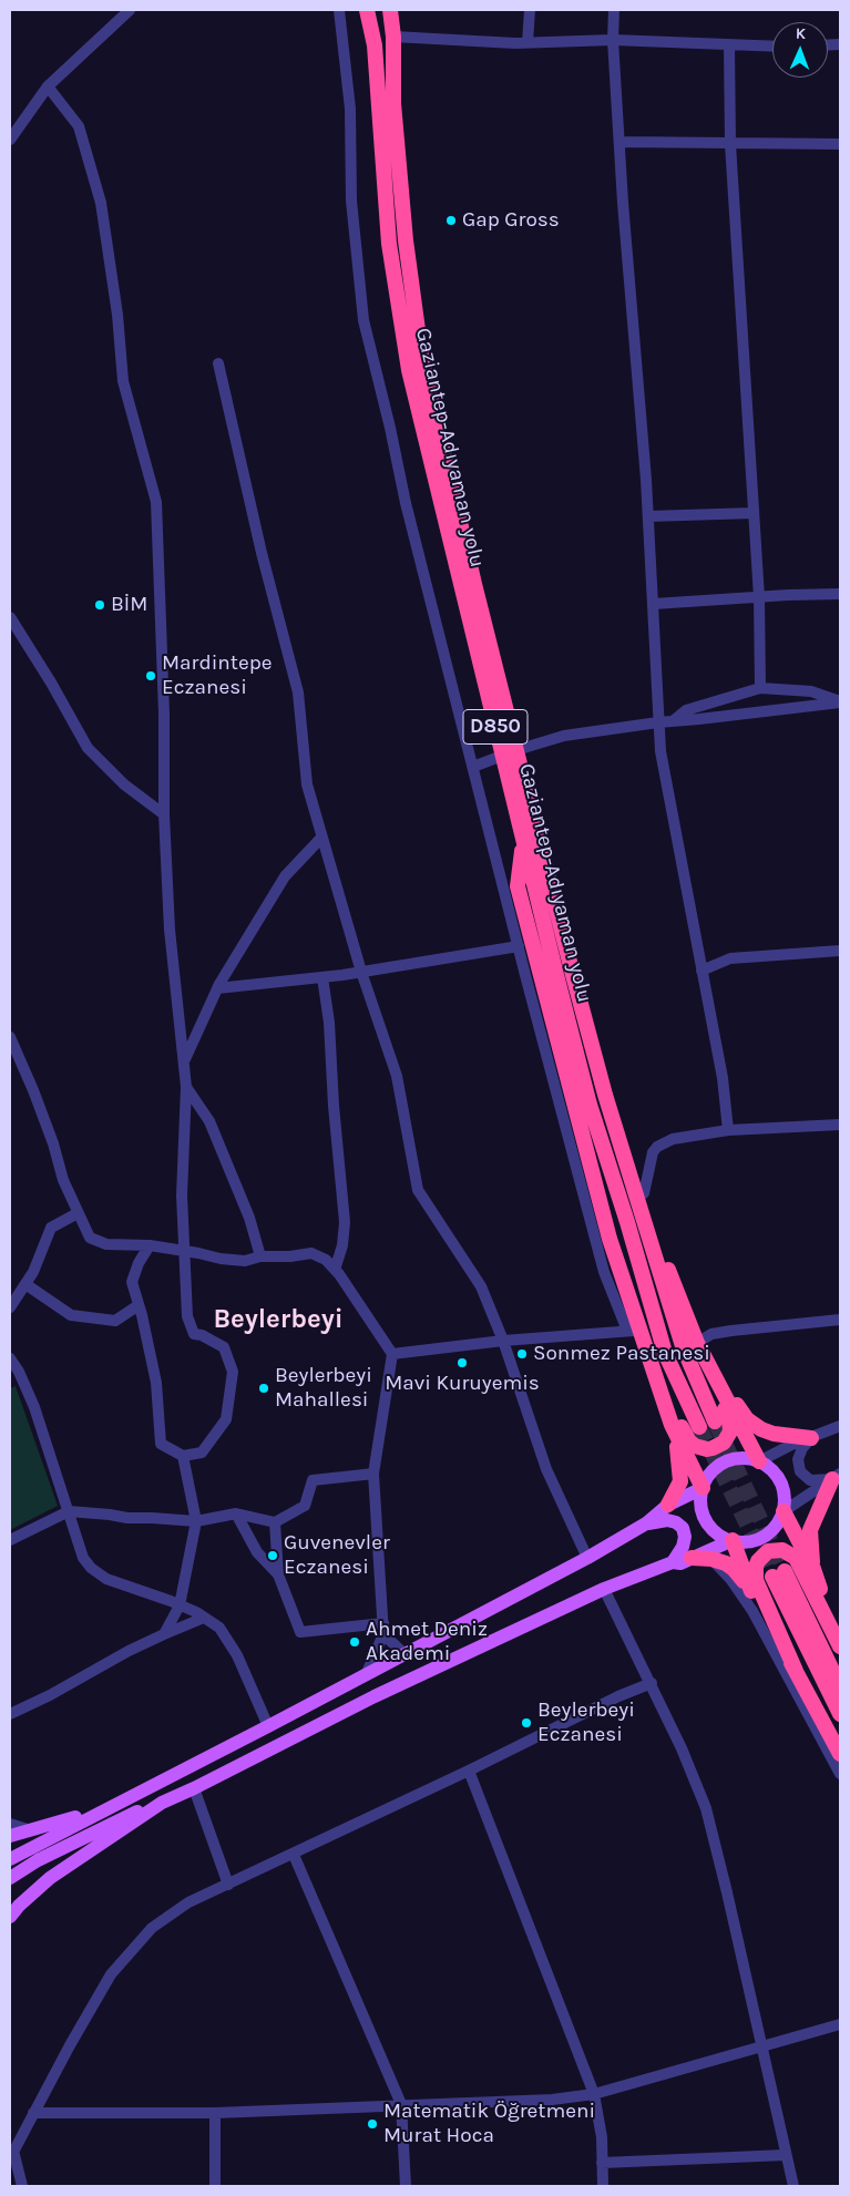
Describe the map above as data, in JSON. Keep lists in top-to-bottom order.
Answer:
{
  "streets": {
    "highway": ["Gaziantep-Adıyaman yolu", "D850"]
  },
  "districts": ["Beylerbeyi"],
  "places": [
    "Gap Gross",
    "BİM",
    "Mardintepe Eczanesi",
    "Sonmez Pastanesi",
    "Mavi Kuruyemis",
    "Beylerbeyi Mahallesi",
    "Guvenevler Eczanesi",
    "Ahmet Deniz Akademi",
    "Beylerbeyi Eczanesi",
    "Matematik Öğretmeni Murat Hoca"
  ],
  "north": "top"
}
